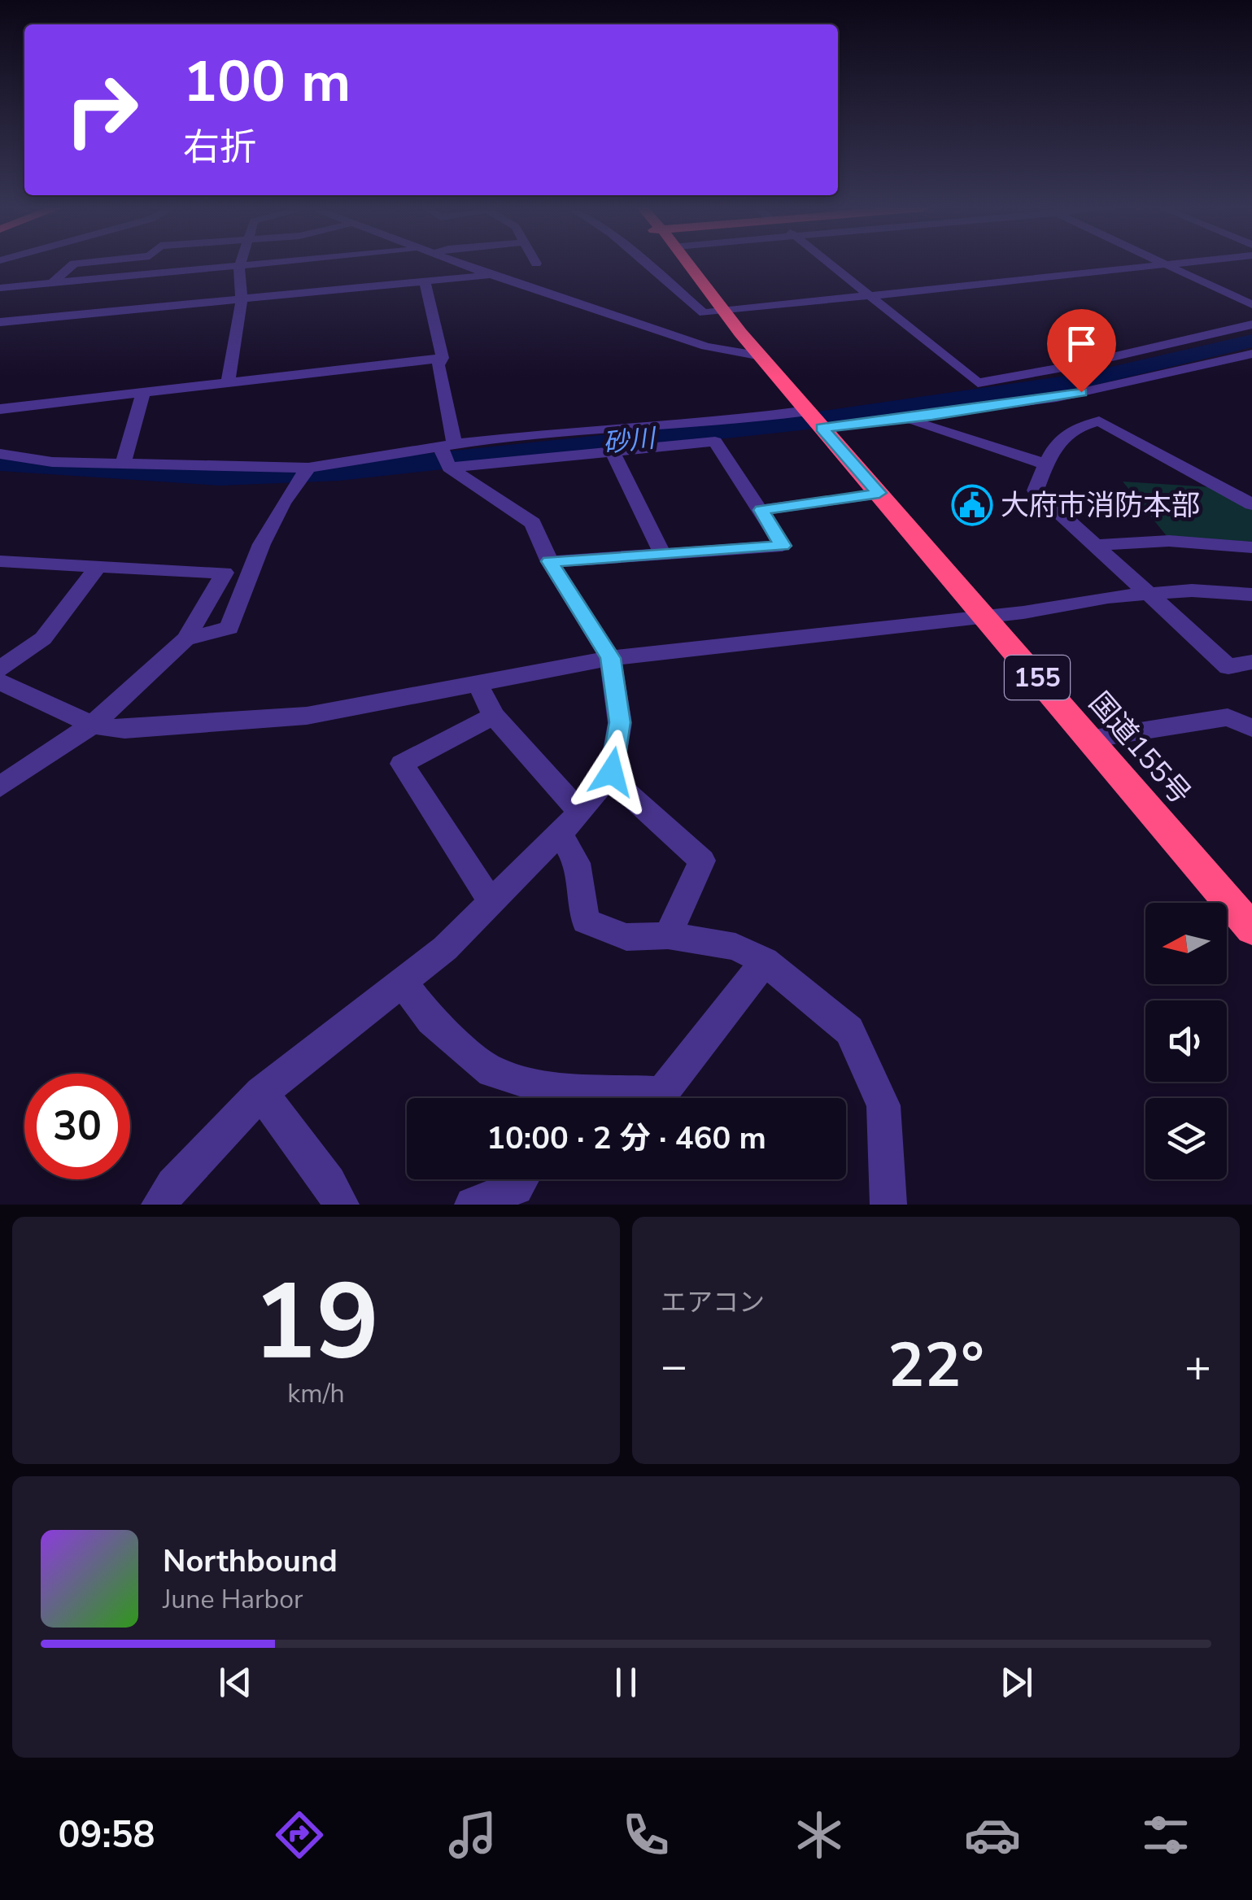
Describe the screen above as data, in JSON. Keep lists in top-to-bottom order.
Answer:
{
  "streets": {
    "highway": ["155", "国道155号"]
  },
  "water": ["砂川"],
  "places": {
    "public building": ["大府市消防本部"]
  },
  "north": "left",
  "page": {
    "turn": ["100 m", "右折"],
    "limit": "30",
    "trip": "10:00 · 2 分 · 460 m",
    "tile": [
      ["19", "km/h"],
      "エアコン"
    ],
    "heat": ["−", "22°", "+"],
    "song": ["Northbound", "June Harbor"],
    "tabs": "09:58"
  }
}
